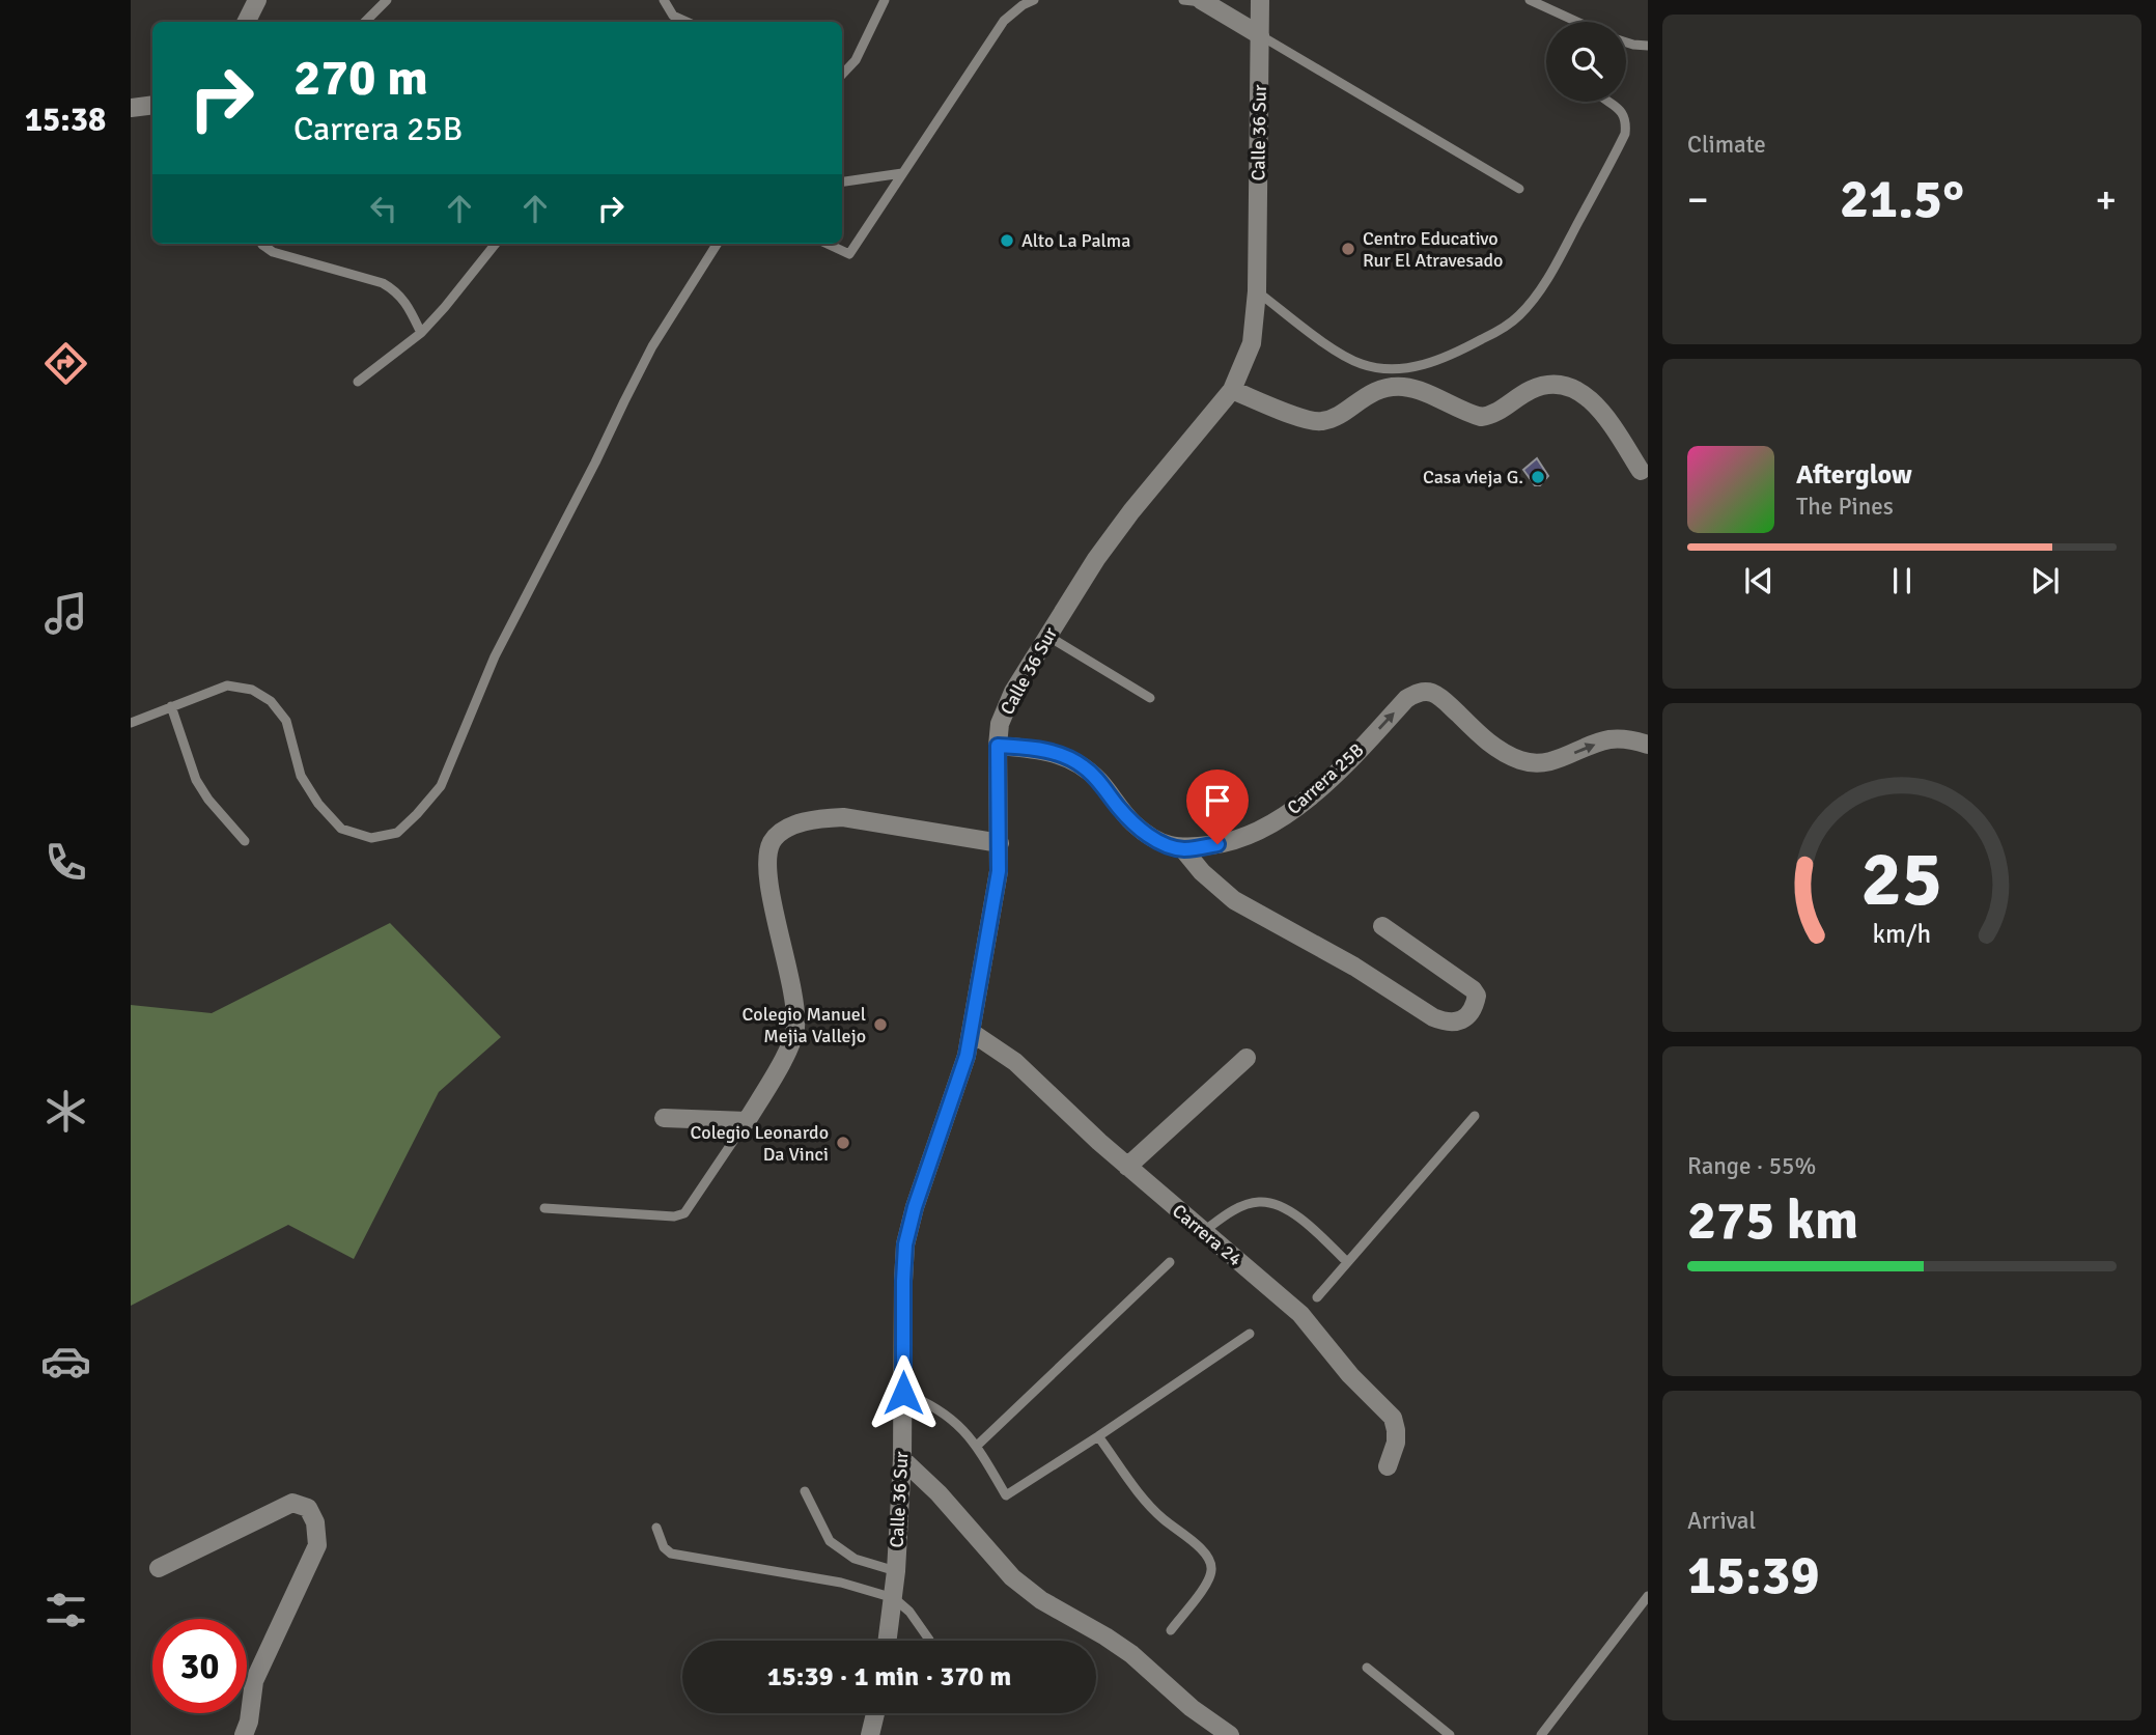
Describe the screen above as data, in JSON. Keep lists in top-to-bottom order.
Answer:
{
  "streets": {
    "street": ["Calle 36 Sur", "Carrera 25B", "Carrera 24"]
  },
  "crossings": [
    ["Calle 36 Sur", "Carrera 24"]
  ],
  "one_way": ["Carrera 25B"],
  "places": [
    "Alto La Palma",
    "Centro Educativo Rur El Atravesado",
    "Casa vieja G.",
    "Colegio Manuel Mejia Vallejo",
    "Colegio Leonardo Da Vinci"
  ],
  "page": {
    "tabs": "15:38",
    "tile": [
      "Climate",
      ["Range · 55%", "275 km"],
      ["Arrival", "15:39"]
    ],
    "turn": ["270 m", "Carrera 25B"],
    "heat": ["−", "21.5°", "+"],
    "song": ["Afterglow", "The Pines"],
    "limit": "30",
    "trip": "15:39 · 1 min · 370 m",
    "gauge": ["25", "km/h"]
  }
}
